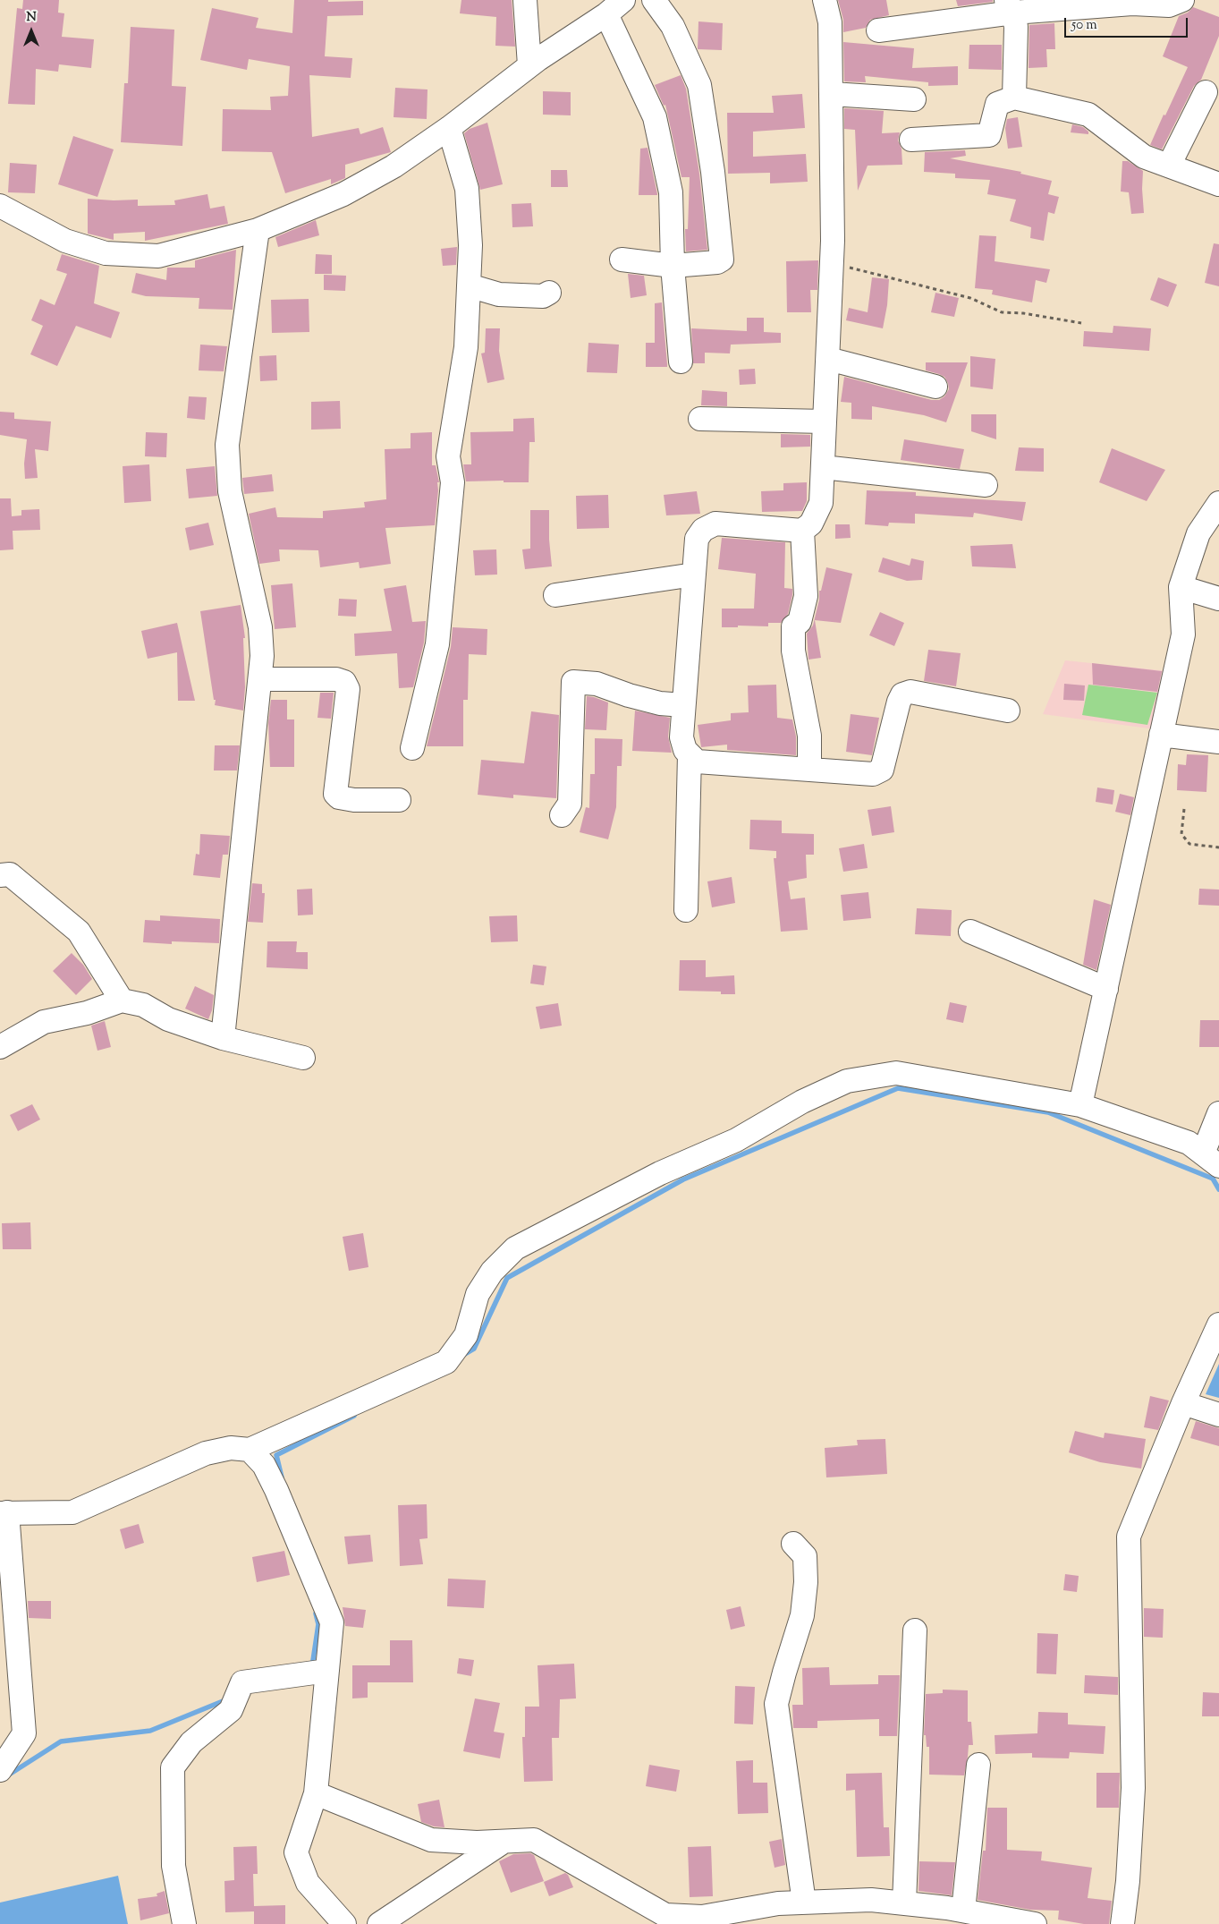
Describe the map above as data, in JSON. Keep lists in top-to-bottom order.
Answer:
{
  "scale_bar": "50 m",
  "north": "top"
}
